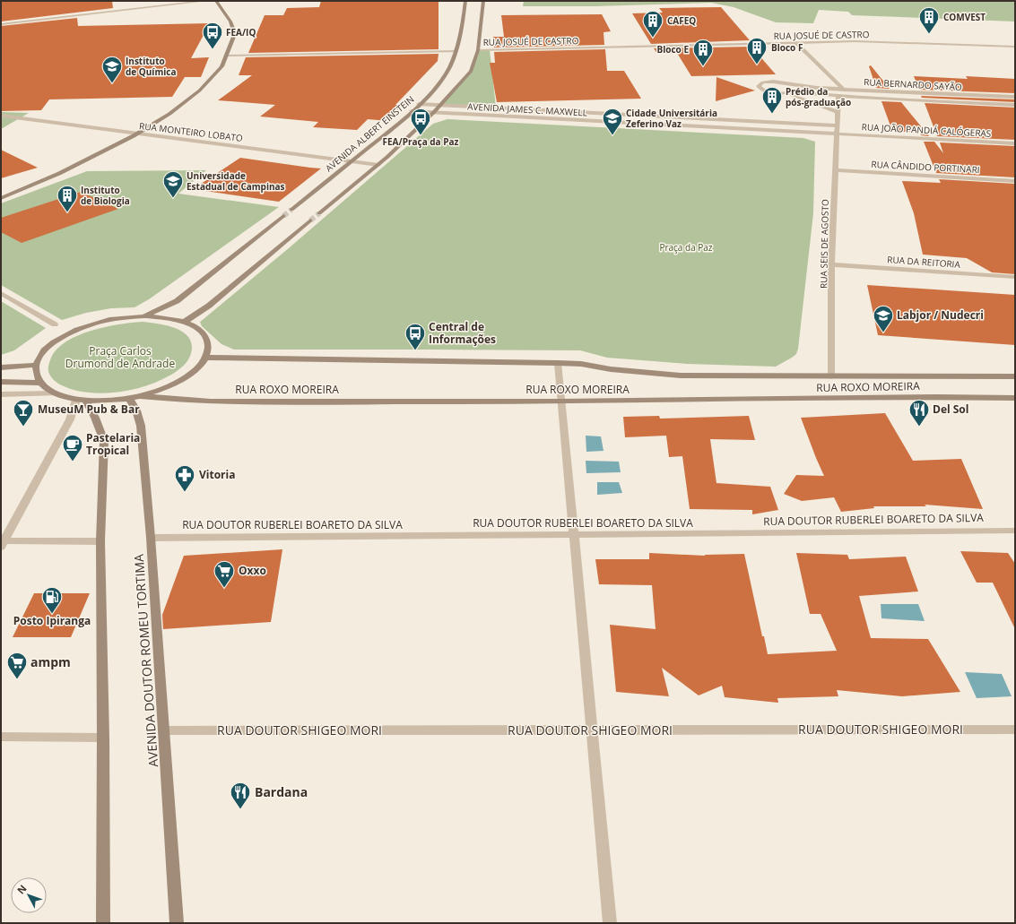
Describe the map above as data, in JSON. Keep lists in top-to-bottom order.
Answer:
{
  "streets": {
    "street": [
      "RUA JOSUÉ DE CASTRO",
      "RUA BERNARDO SAYÃO",
      "AVENIDA JAMES C. MAXWELL",
      "RUA JOÃO PANDIÁ CALÓGERAS",
      "RUA MONTEIRO LOBATO",
      "AVENIDA ALBERT EINSTEIN",
      "RUA CÂNDIDO PORTINARI",
      "RUA SEIS DE AGOSTO",
      "RUA DA REITORIA",
      "RUA ROXO MOREIRA",
      "RUA DOUTOR RUBERLEI BOARETO DA SILVA",
      "AVENIDA DOUTOR ROMEU TORTIMA",
      "RUA DOUTOR SHIGEO MORI"
    ]
  },
  "crossings": [
    ["AVENIDA JAMES C. MAXWELL", "RUA JOÃO PANDIÁ CALÓGERAS"],
    ["AVENIDA JAMES C. MAXWELL", "AVENIDA ALBERT EINSTEIN"],
    ["AVENIDA JAMES C. MAXWELL", "RUA SEIS DE AGOSTO"],
    ["RUA JOÃO PANDIÁ CALÓGERAS", "RUA SEIS DE AGOSTO"],
    ["RUA MONTEIRO LOBATO", "AVENIDA ALBERT EINSTEIN"],
    ["RUA CÂNDIDO PORTINARI", "RUA SEIS DE AGOSTO"],
    ["RUA SEIS DE AGOSTO", "RUA DA REITORIA"],
    ["RUA SEIS DE AGOSTO", "RUA ROXO MOREIRA"],
    ["RUA DOUTOR RUBERLEI BOARETO DA SILVA", "AVENIDA DOUTOR ROMEU TORTIMA"],
    ["AVENIDA DOUTOR ROMEU TORTIMA", "RUA DOUTOR SHIGEO MORI"]
  ],
  "parks": ["Praça da Paz", "Praça Carlos Drumond de Andrade"],
  "places": {
    "building": [
      "COMVEST",
      "CAFEQ",
      "Bloco F",
      "Bloco E",
      "Prédio da pós-graduação",
      "Instituto de Biologia"
    ],
    "bus stop": ["FEA/IQ", "FEA/Praça da Paz", "Central de Informações"],
    "school or university": [
      "Instituto de Química",
      "Cidade Universitária Zeferino Vaz",
      "Universidade Estadual de Campinas",
      "Labjor / Nudecri"
    ],
    "bar": ["MuseuM Pub & Bar"],
    "restaurant": ["Del Sol", "Bardana"],
    "cafe": ["Pastelaria Tropical"],
    "pharmacy": ["Vitoria"],
    "supermarket": ["Oxxo", "ampm"],
    "fuel station": ["Posto Ipiranga"]
  },
  "north": "top left"
}
